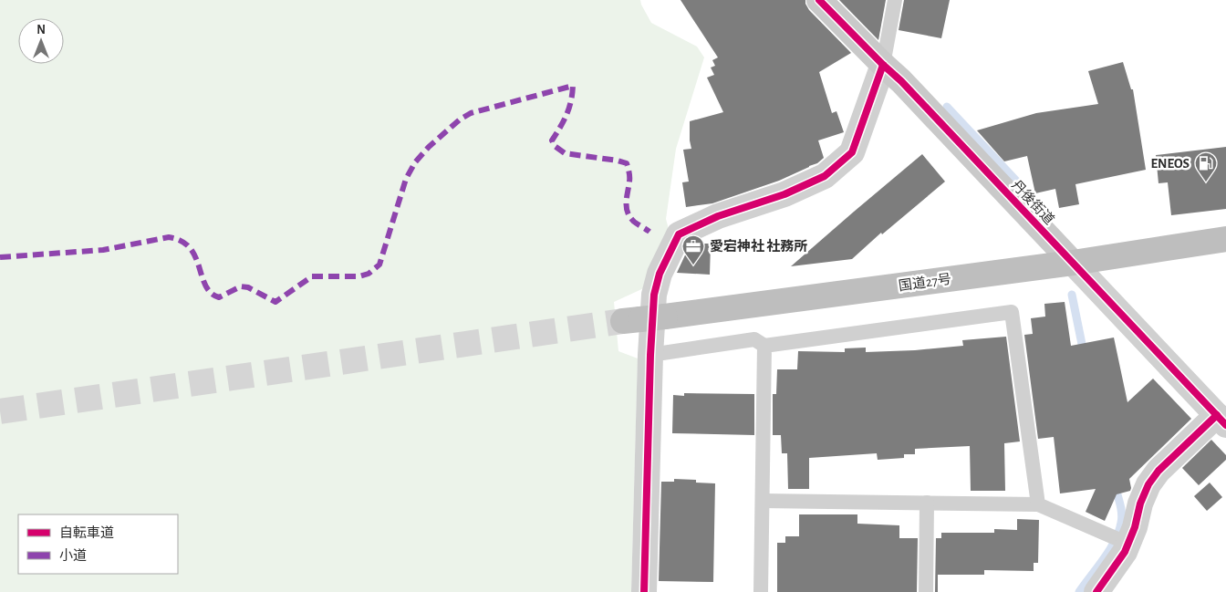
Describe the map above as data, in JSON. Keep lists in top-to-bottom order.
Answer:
{
  "streets": {
    "highway": ["国道27号"],
    "street": ["丹後街道"]
  },
  "crossings": [
    ["丹後街道", "国道27号"]
  ],
  "places": {
    "fuel station": ["ENEOS"],
    "office": ["愛宕神社 社務所"]
  },
  "legend": ["自転車道", "小道"],
  "north": "top"
}
